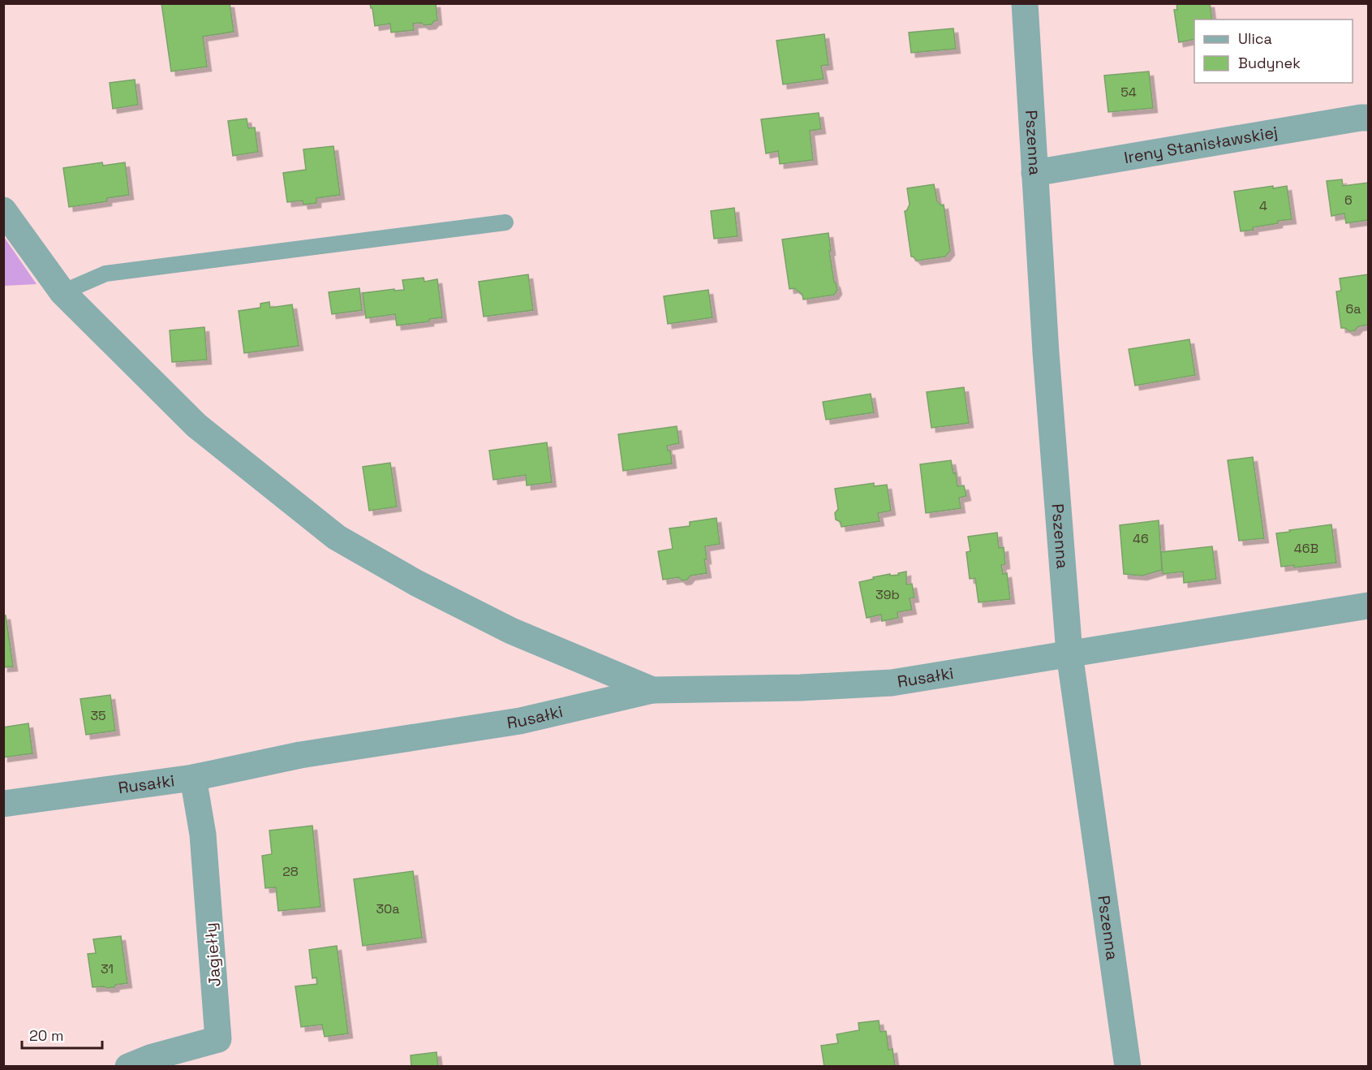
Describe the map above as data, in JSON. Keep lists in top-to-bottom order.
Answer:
{
  "streets": {
    "street": [
      "Pszenna",
      "Ireny Stanisławskiej",
      "Rusałki",
      "Jagiełły"
    ]
  },
  "crossings": [
    ["Pszenna", "Ireny Stanisławskiej"],
    ["Pszenna", "Rusałki"],
    ["Rusałki", "Jagiełły"]
  ],
  "house_numbers": [
    "54",
    "6",
    "4",
    "6a",
    "46",
    "46B",
    "39b",
    "35",
    "28",
    "30a",
    "31"
  ],
  "legend": ["Ulica", "Budynek"],
  "scale_bar": "20 m"
}
